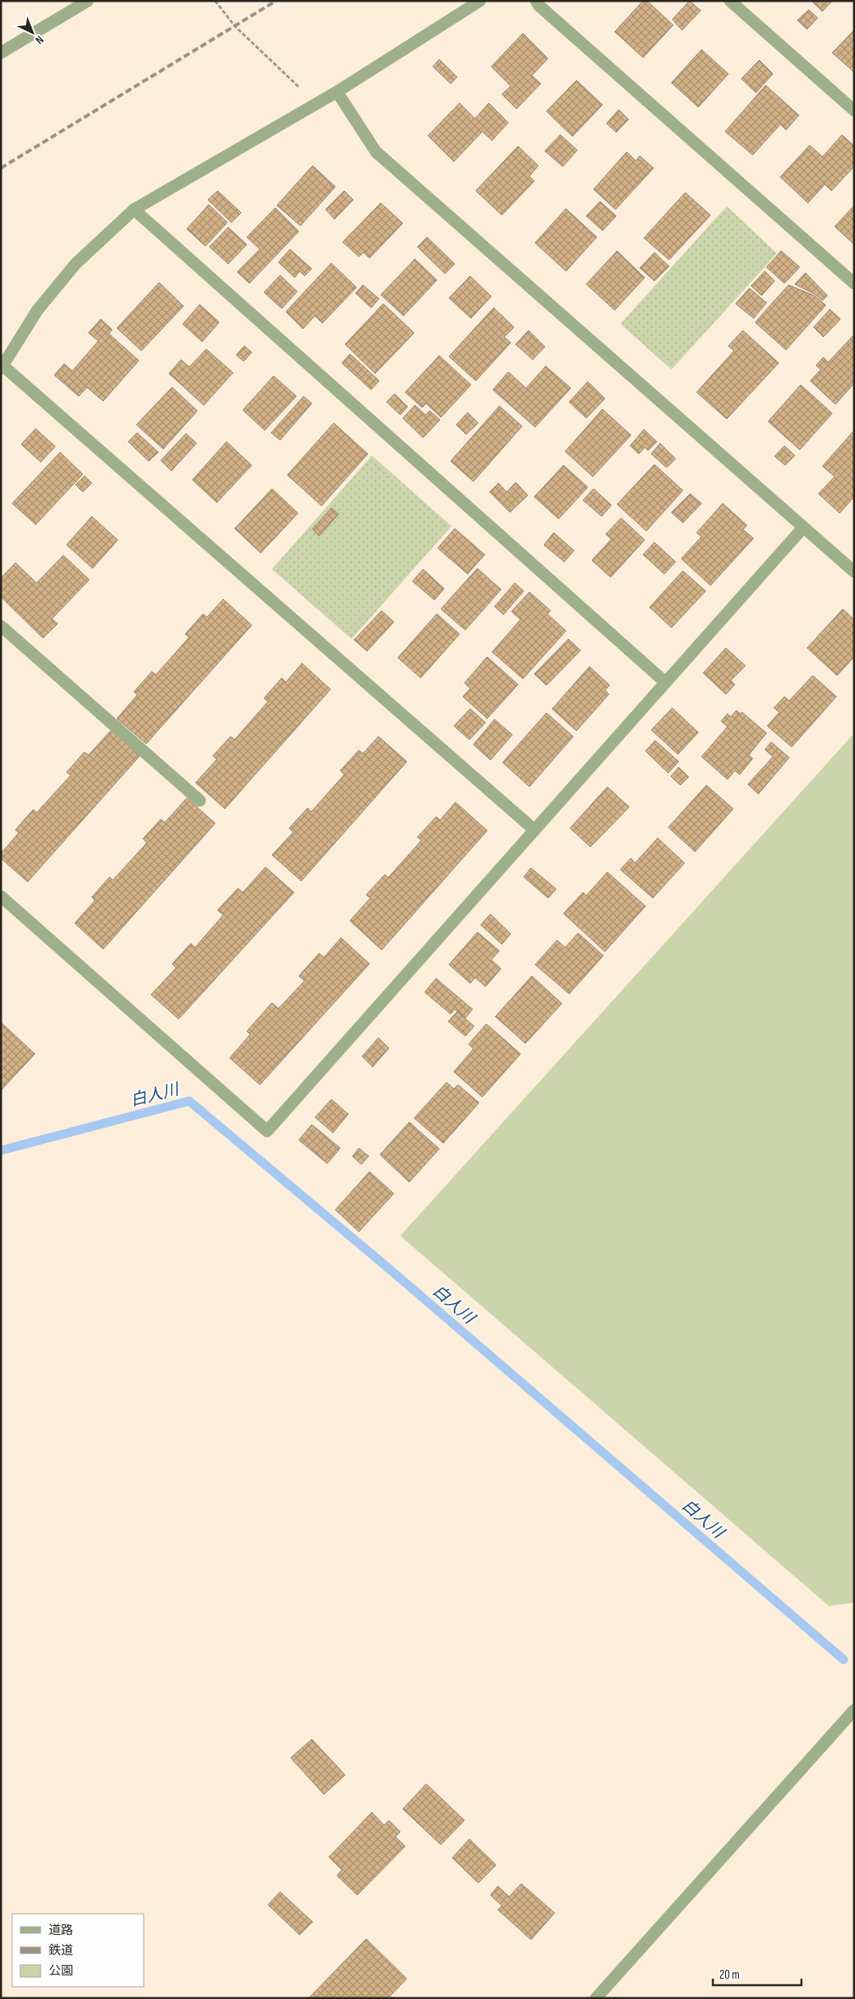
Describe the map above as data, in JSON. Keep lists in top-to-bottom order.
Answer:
{
  "water": ["白人川"],
  "legend": ["道路", "鉄道", "公園"],
  "scale_bar": "20 m",
  "north": "bottom right"
}
